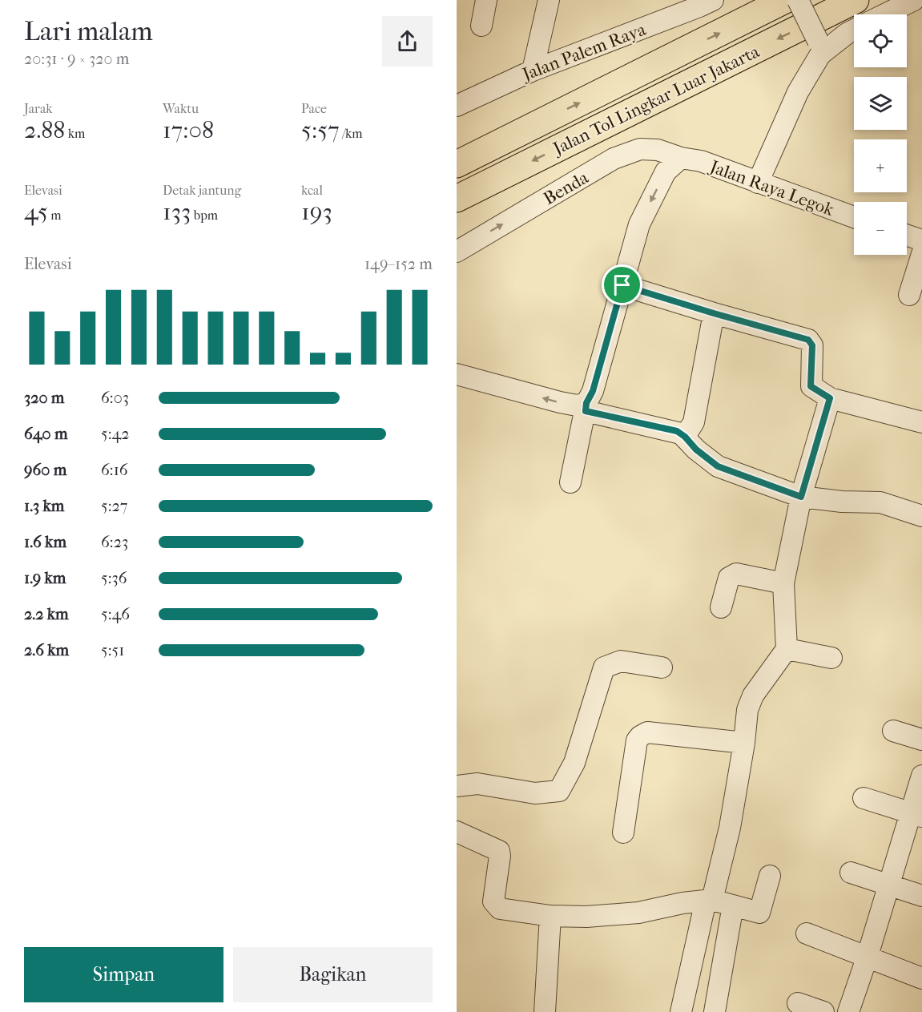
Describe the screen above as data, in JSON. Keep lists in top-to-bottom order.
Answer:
{
  "streets": {
    "highway": ["Jalan Tol Lingkar Luar Jakarta"],
    "street": ["Jalan Palem Raya", "Benda", "Jalan Raya Legok"]
  },
  "crossings": [
    ["Benda", "Jalan Raya Legok"]
  ],
  "one_way": ["Benda"],
  "page": {
    "heading": ["Lari malam", "20:31 · 9 × 320 m"],
    "map_buttons": ["+", "−"],
    "stats": [
      ["Jarak", "2.88 km"],
      ["Waktu", "17:08"],
      ["Pace", "5:57 /km"],
      ["Elevasi", "45 m"],
      ["Detak jantung", "133 bpm"],
      ["kcal", "193"]
    ],
    "chart": ["Elevasi", "149–152 m"],
    "list": [
      {
        "name": "320 m",
        "note": "6:03"
      },
      {
        "name": "640 m",
        "note": "5:42"
      },
      {
        "name": "960 m",
        "note": "6:16"
      },
      {
        "name": "1.3 km",
        "note": "5:27"
      },
      {
        "name": "1.6 km",
        "note": "6:23"
      },
      {
        "name": "1.9 km",
        "note": "5:36"
      },
      {
        "name": "2.2 km",
        "note": "5:46"
      },
      {
        "name": "2.6 km",
        "note": "5:51"
      }
    ],
    "buttons": ["Simpan", "Bagikan"]
  }
}
